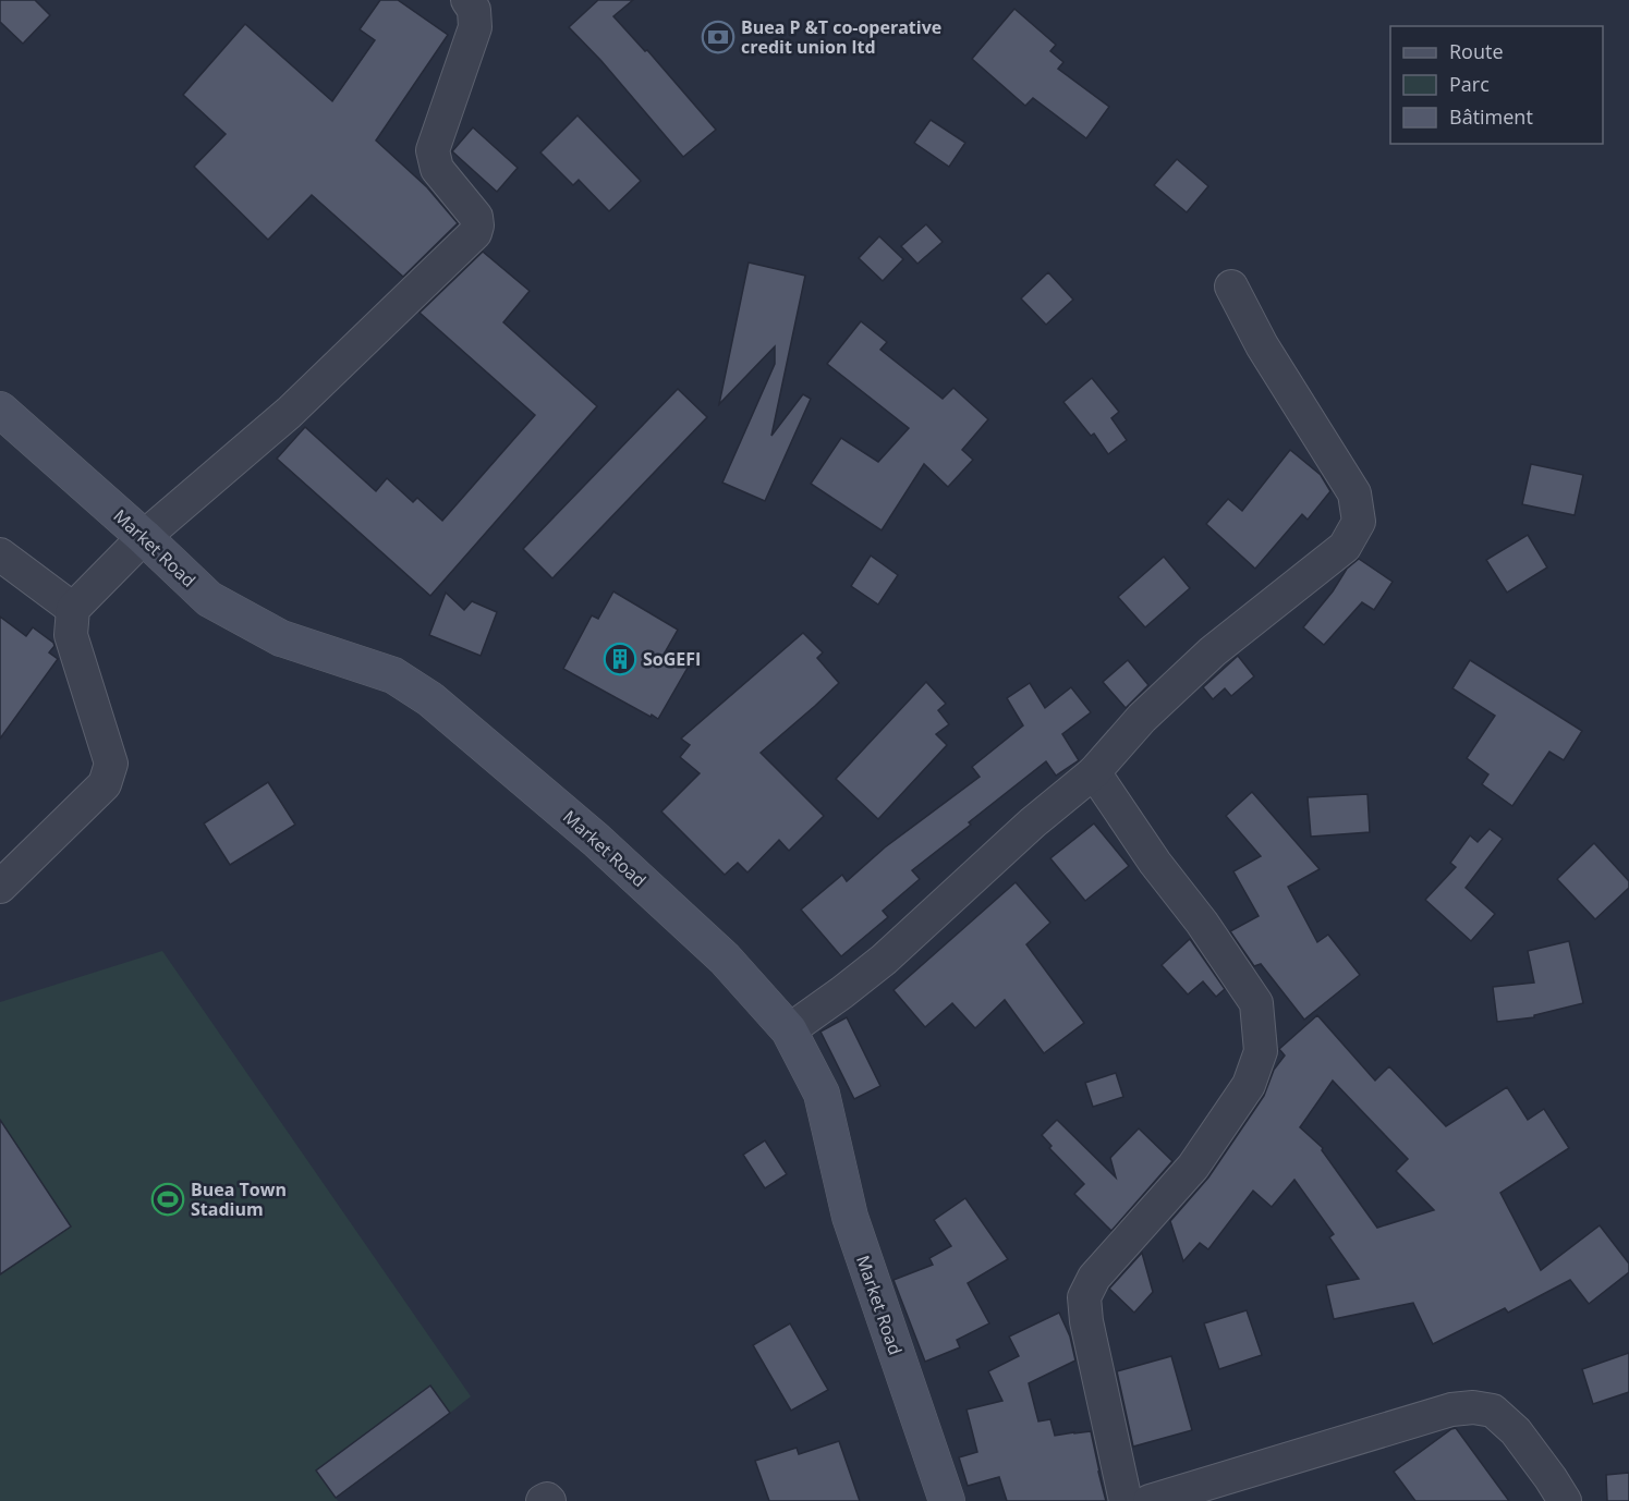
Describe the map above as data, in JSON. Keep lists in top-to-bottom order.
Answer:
{
  "streets": {
    "main road": ["Market Road"]
  },
  "places": {
    "bank": ["Buea P &T co-operative credit union ltd"],
    "building": ["SoGEFI"],
    "sports": ["Buea Town Stadium"]
  },
  "legend": ["Route", "Parc", "Bâtiment"]
}
